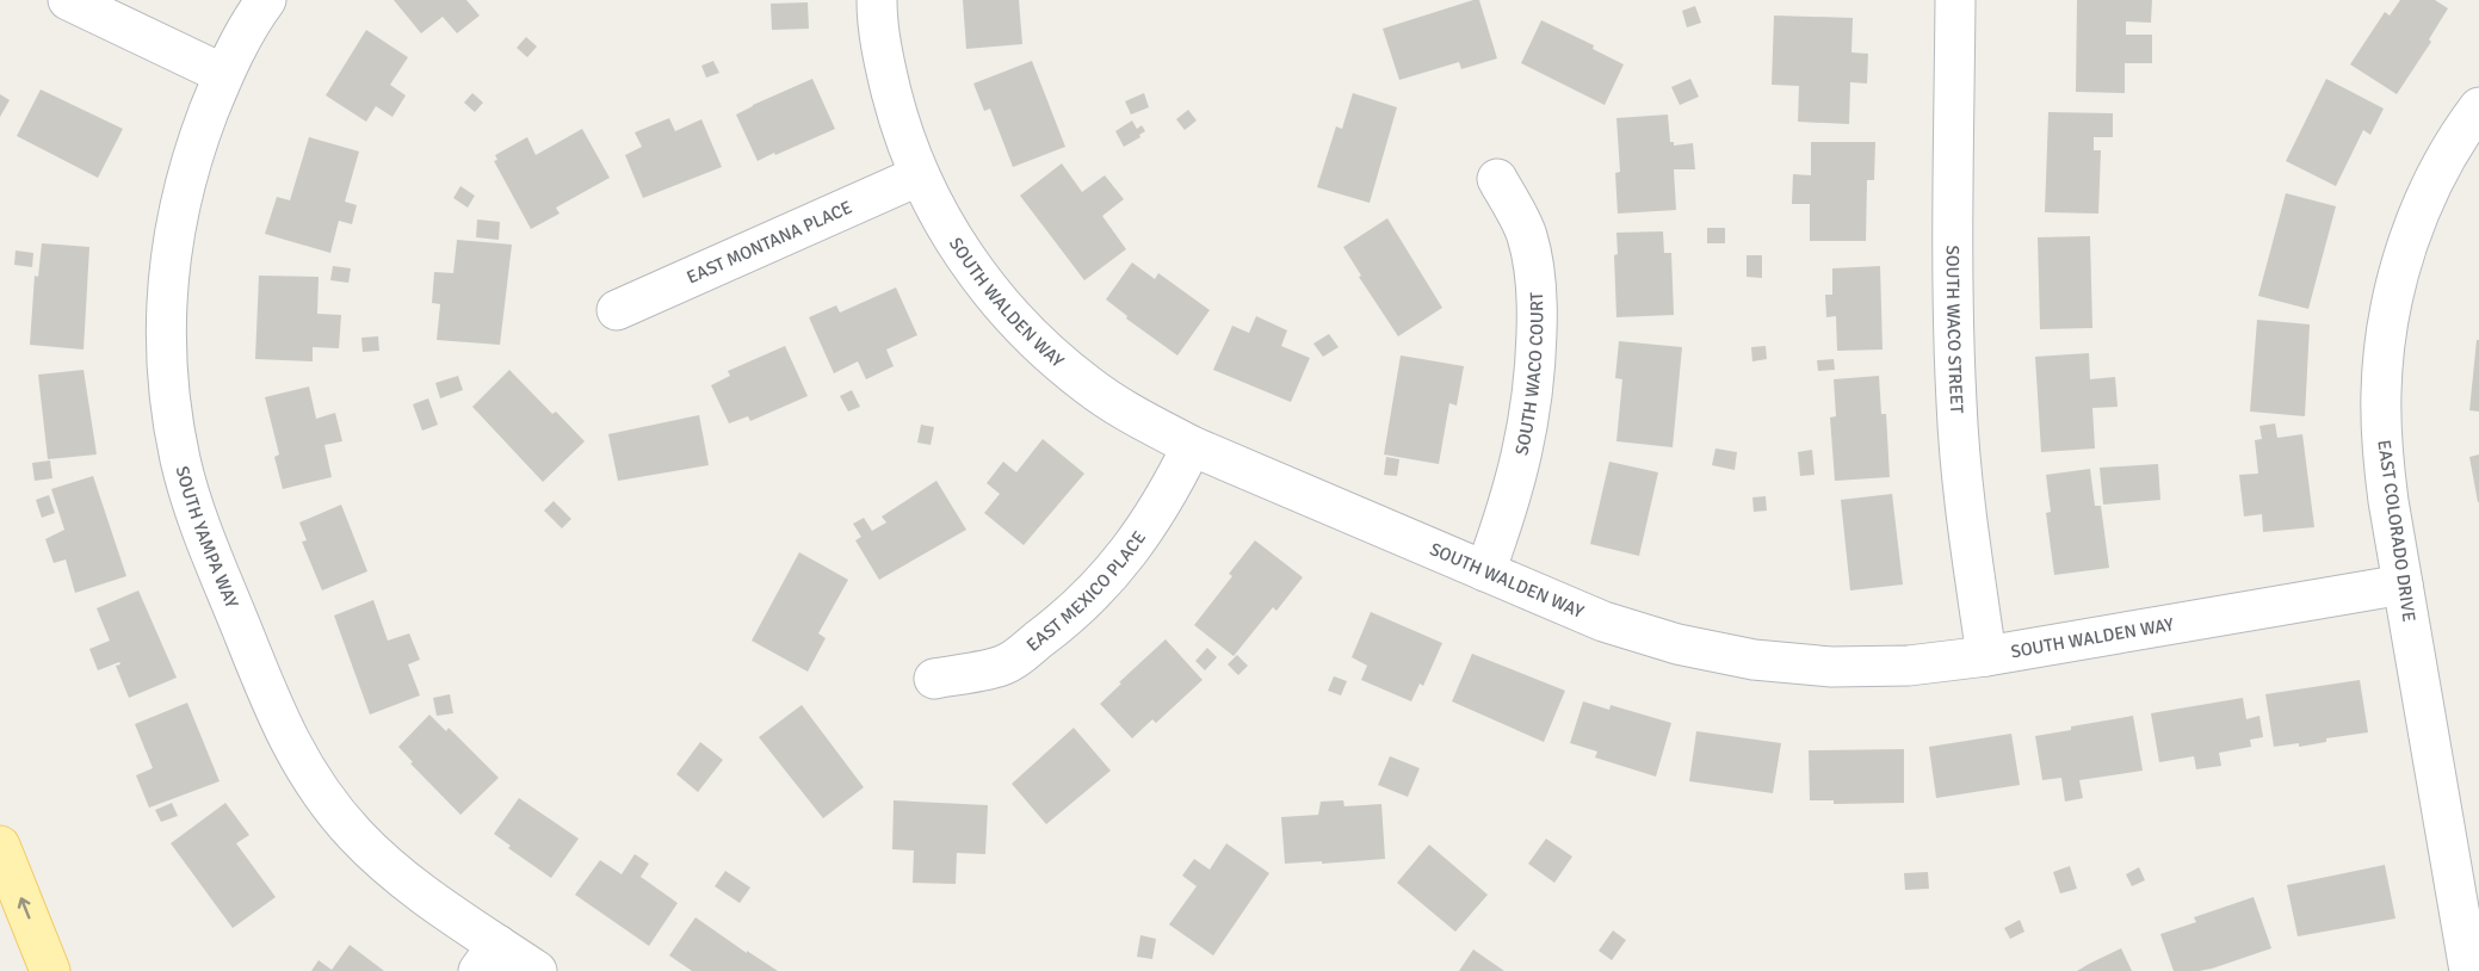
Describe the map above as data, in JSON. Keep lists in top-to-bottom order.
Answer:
{
  "streets": {
    "street": [
      "EAST MONTANA PLACE",
      "SOUTH WALDEN WAY",
      "SOUTH WACO STREET",
      "SOUTH WACO COURT",
      "EAST COLORADO DRIVE",
      "SOUTH YAMPA WAY",
      "EAST MEXICO PLACE"
    ]
  },
  "crossings": [
    ["EAST MONTANA PLACE", "SOUTH WALDEN WAY"],
    ["SOUTH WALDEN WAY", "SOUTH WACO STREET"],
    ["SOUTH WALDEN WAY", "SOUTH WACO COURT"],
    ["SOUTH WALDEN WAY", "EAST COLORADO DRIVE"],
    ["SOUTH WALDEN WAY", "EAST MEXICO PLACE"]
  ]
}
